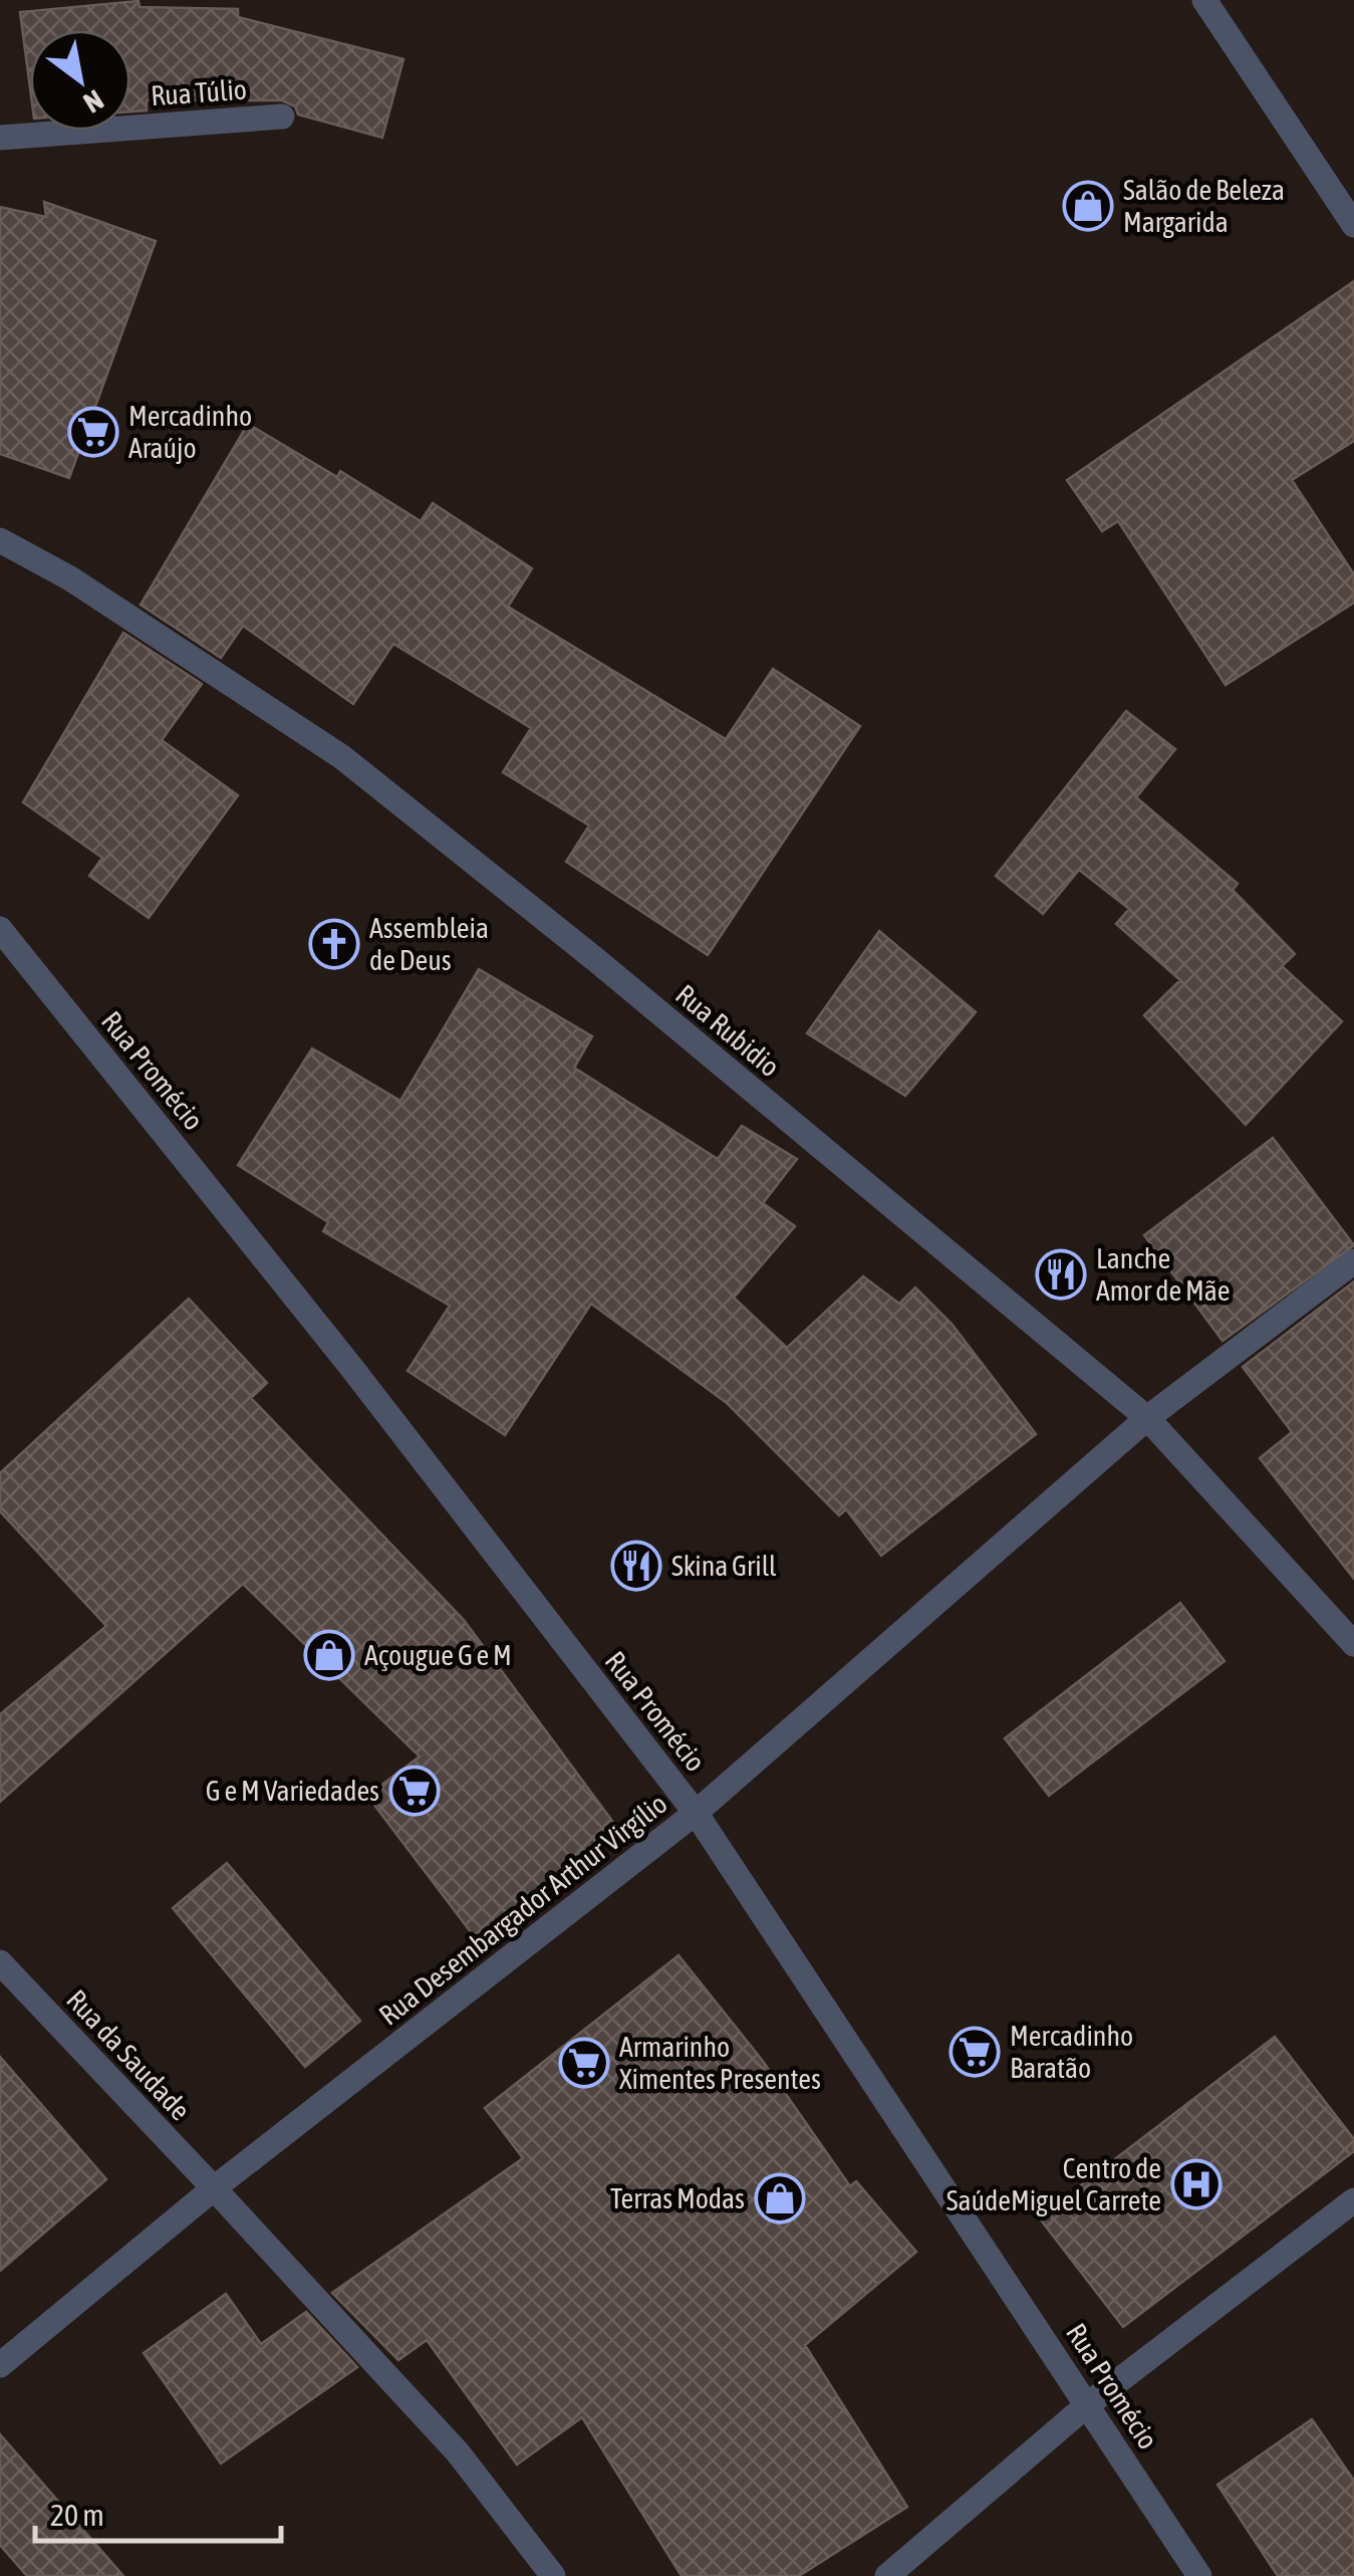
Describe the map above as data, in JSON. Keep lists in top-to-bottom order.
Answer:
{
  "streets": {
    "street": [
      "Rua Túlio",
      "Rua Rubidio",
      "Rua Promécio",
      "Rua Desembargador Arthur Virgílio",
      "Rua da Saudade"
    ]
  },
  "crossings": [
    ["Rua Rubidio", "Rua Desembargador Arthur Virgílio"],
    ["Rua Promécio", "Rua Desembargador Arthur Virgílio"],
    ["Rua Desembargador Arthur Virgílio", "Rua da Saudade"]
  ],
  "places": {
    "shop": ["Salão de Beleza Margarida", "Açougue G e M", "Terras Modas"],
    "supermarket": [
      "Mercadinho Araújo",
      "G e M Variedades",
      "Mercadinho Baratão",
      "Armarinho Ximentes Presentes"
    ],
    "church": ["Assembleia de Deus"],
    "restaurant": ["Lanche Amor de Mãe", "Skina Grill"],
    "hospital": ["Centro de SaúdeMiguel Carrete"]
  },
  "scale_bar": "20 m",
  "north": "bottom right"
}
